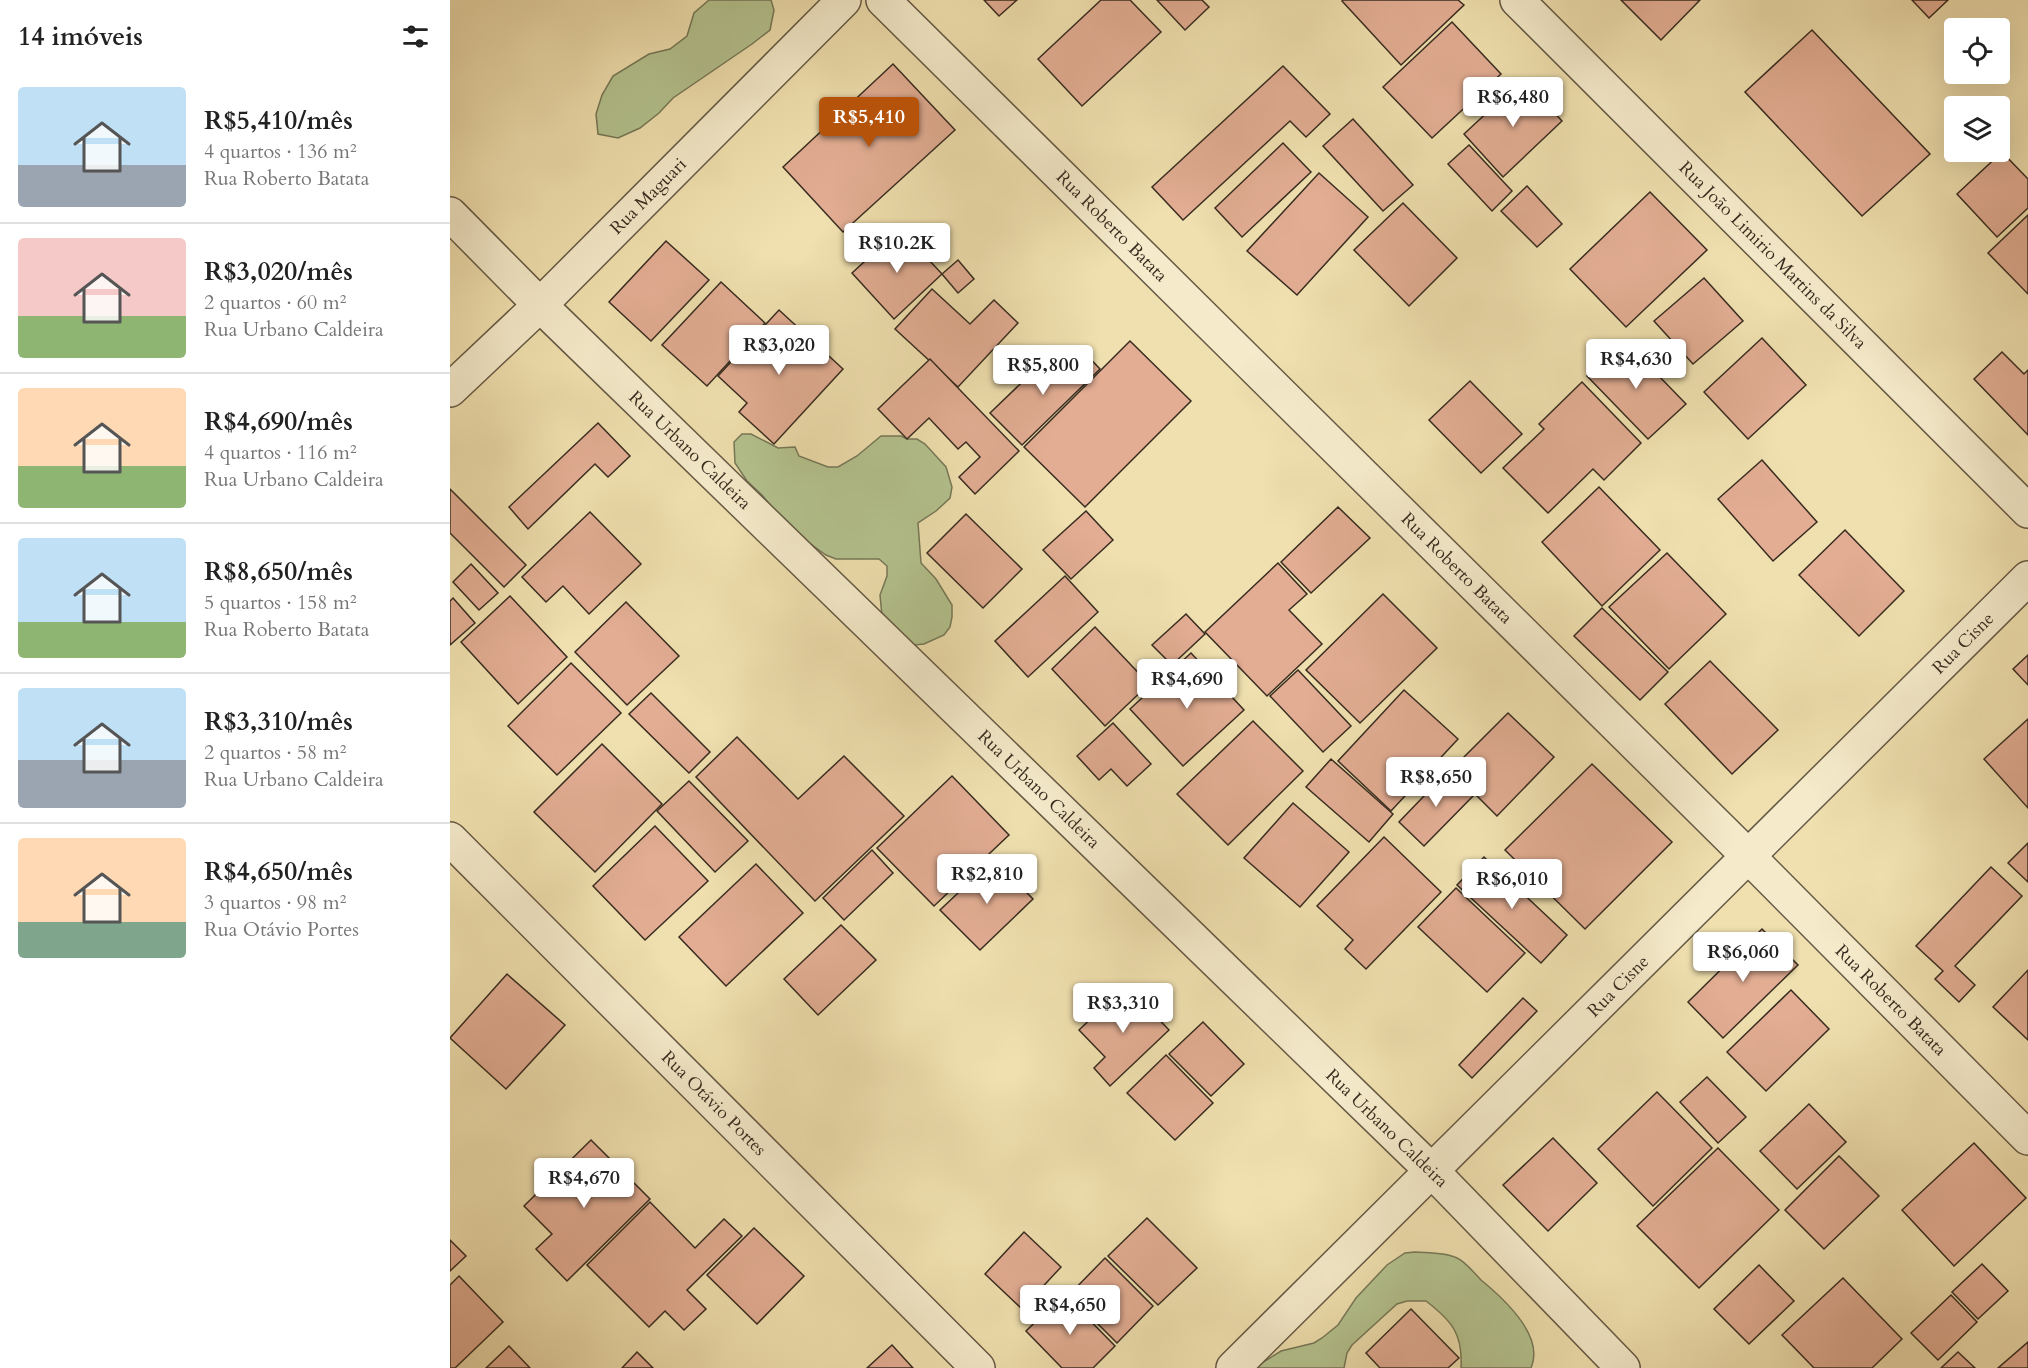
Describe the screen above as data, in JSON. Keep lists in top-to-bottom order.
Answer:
{
  "streets": {
    "street": [
      "Rua Maguari",
      "Rua Roberto Batata",
      "Rua João Limirio Martins da Silva",
      "Rua Urbano Caldeira",
      "Rua Cisne",
      "Rua Otávio Portes"
    ]
  },
  "crossings": [
    ["Rua Maguari", "Rua Urbano Caldeira"],
    ["Rua Roberto Batata", "Rua Cisne"],
    ["Rua Urbano Caldeira", "Rua Cisne"]
  ],
  "page": {
    "heading": "14 imóveis",
    "list": [
      {
        "name": "R$5,410/mês",
        "note": "4 quartos · 136 m² · Rua Roberto Batata"
      },
      {
        "name": "R$3,020/mês",
        "note": "2 quartos · 60 m² · Rua Urbano Caldeira"
      },
      {
        "name": "R$4,690/mês",
        "note": "4 quartos · 116 m² · Rua Urbano Caldeira"
      },
      {
        "name": "R$8,650/mês",
        "note": "5 quartos · 158 m² · Rua Roberto Batata"
      },
      {
        "name": "R$3,310/mês",
        "note": "2 quartos · 58 m² · Rua Urbano Caldeira"
      },
      {
        "name": "R$4,650/mês",
        "note": "3 quartos · 98 m² · Rua Otávio Portes"
      }
    ],
    "price": [
      "R$6,480",
      "R$5,410",
      "R$10.2K",
      "R$3,020",
      "R$4,630",
      "R$5,800",
      "R$4,690",
      "R$8,650",
      "R$2,810",
      "R$6,010",
      "R$6,060",
      "R$3,310",
      "R$4,670",
      "R$4,650"
    ]
  }
}
